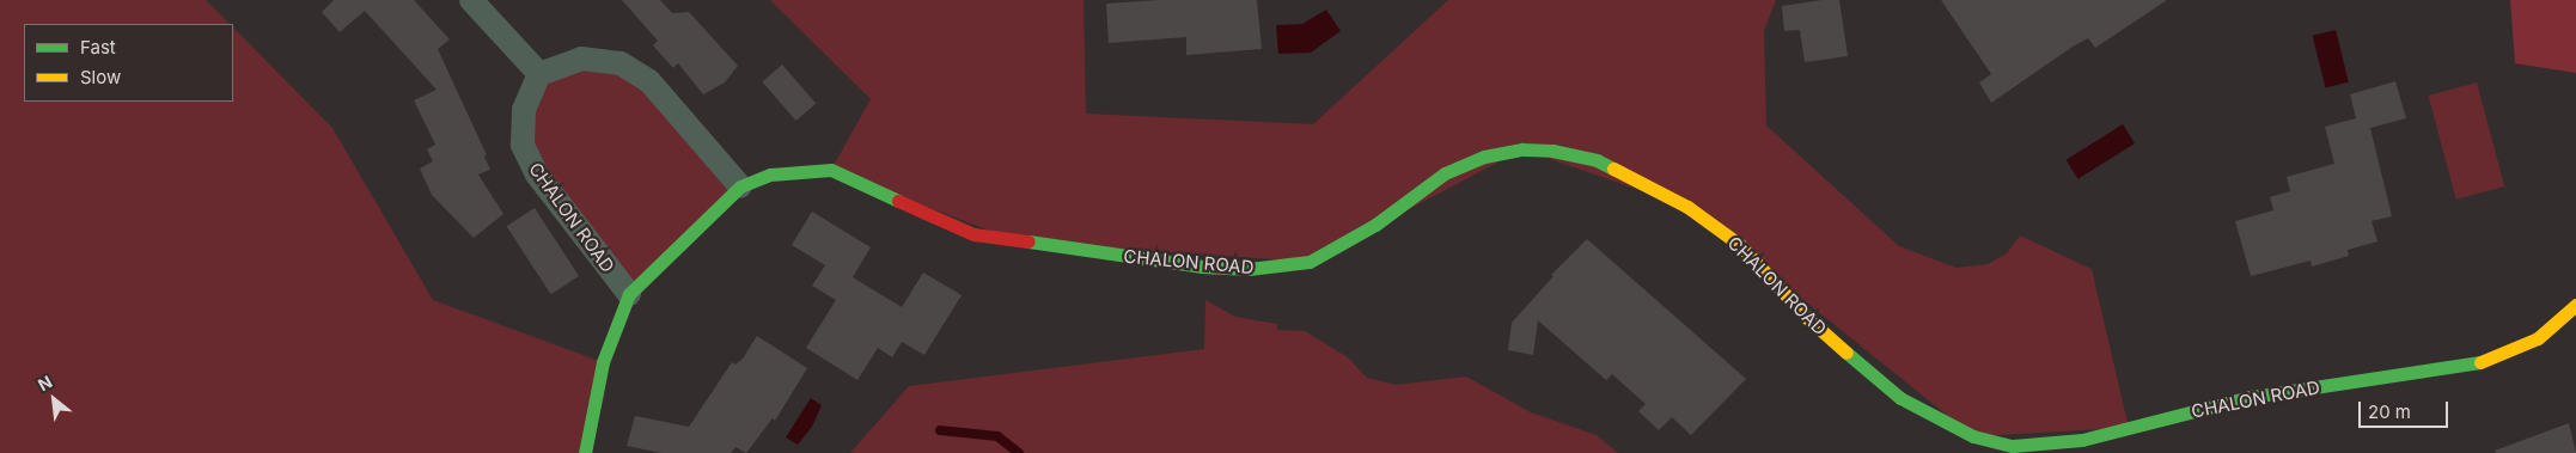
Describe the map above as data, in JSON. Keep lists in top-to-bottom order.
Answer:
{
  "streets": {
    "street": ["CHALON ROAD"]
  },
  "legend": ["Fast", "Slow"],
  "scale_bar": "20 m",
  "north": "top left"
}
